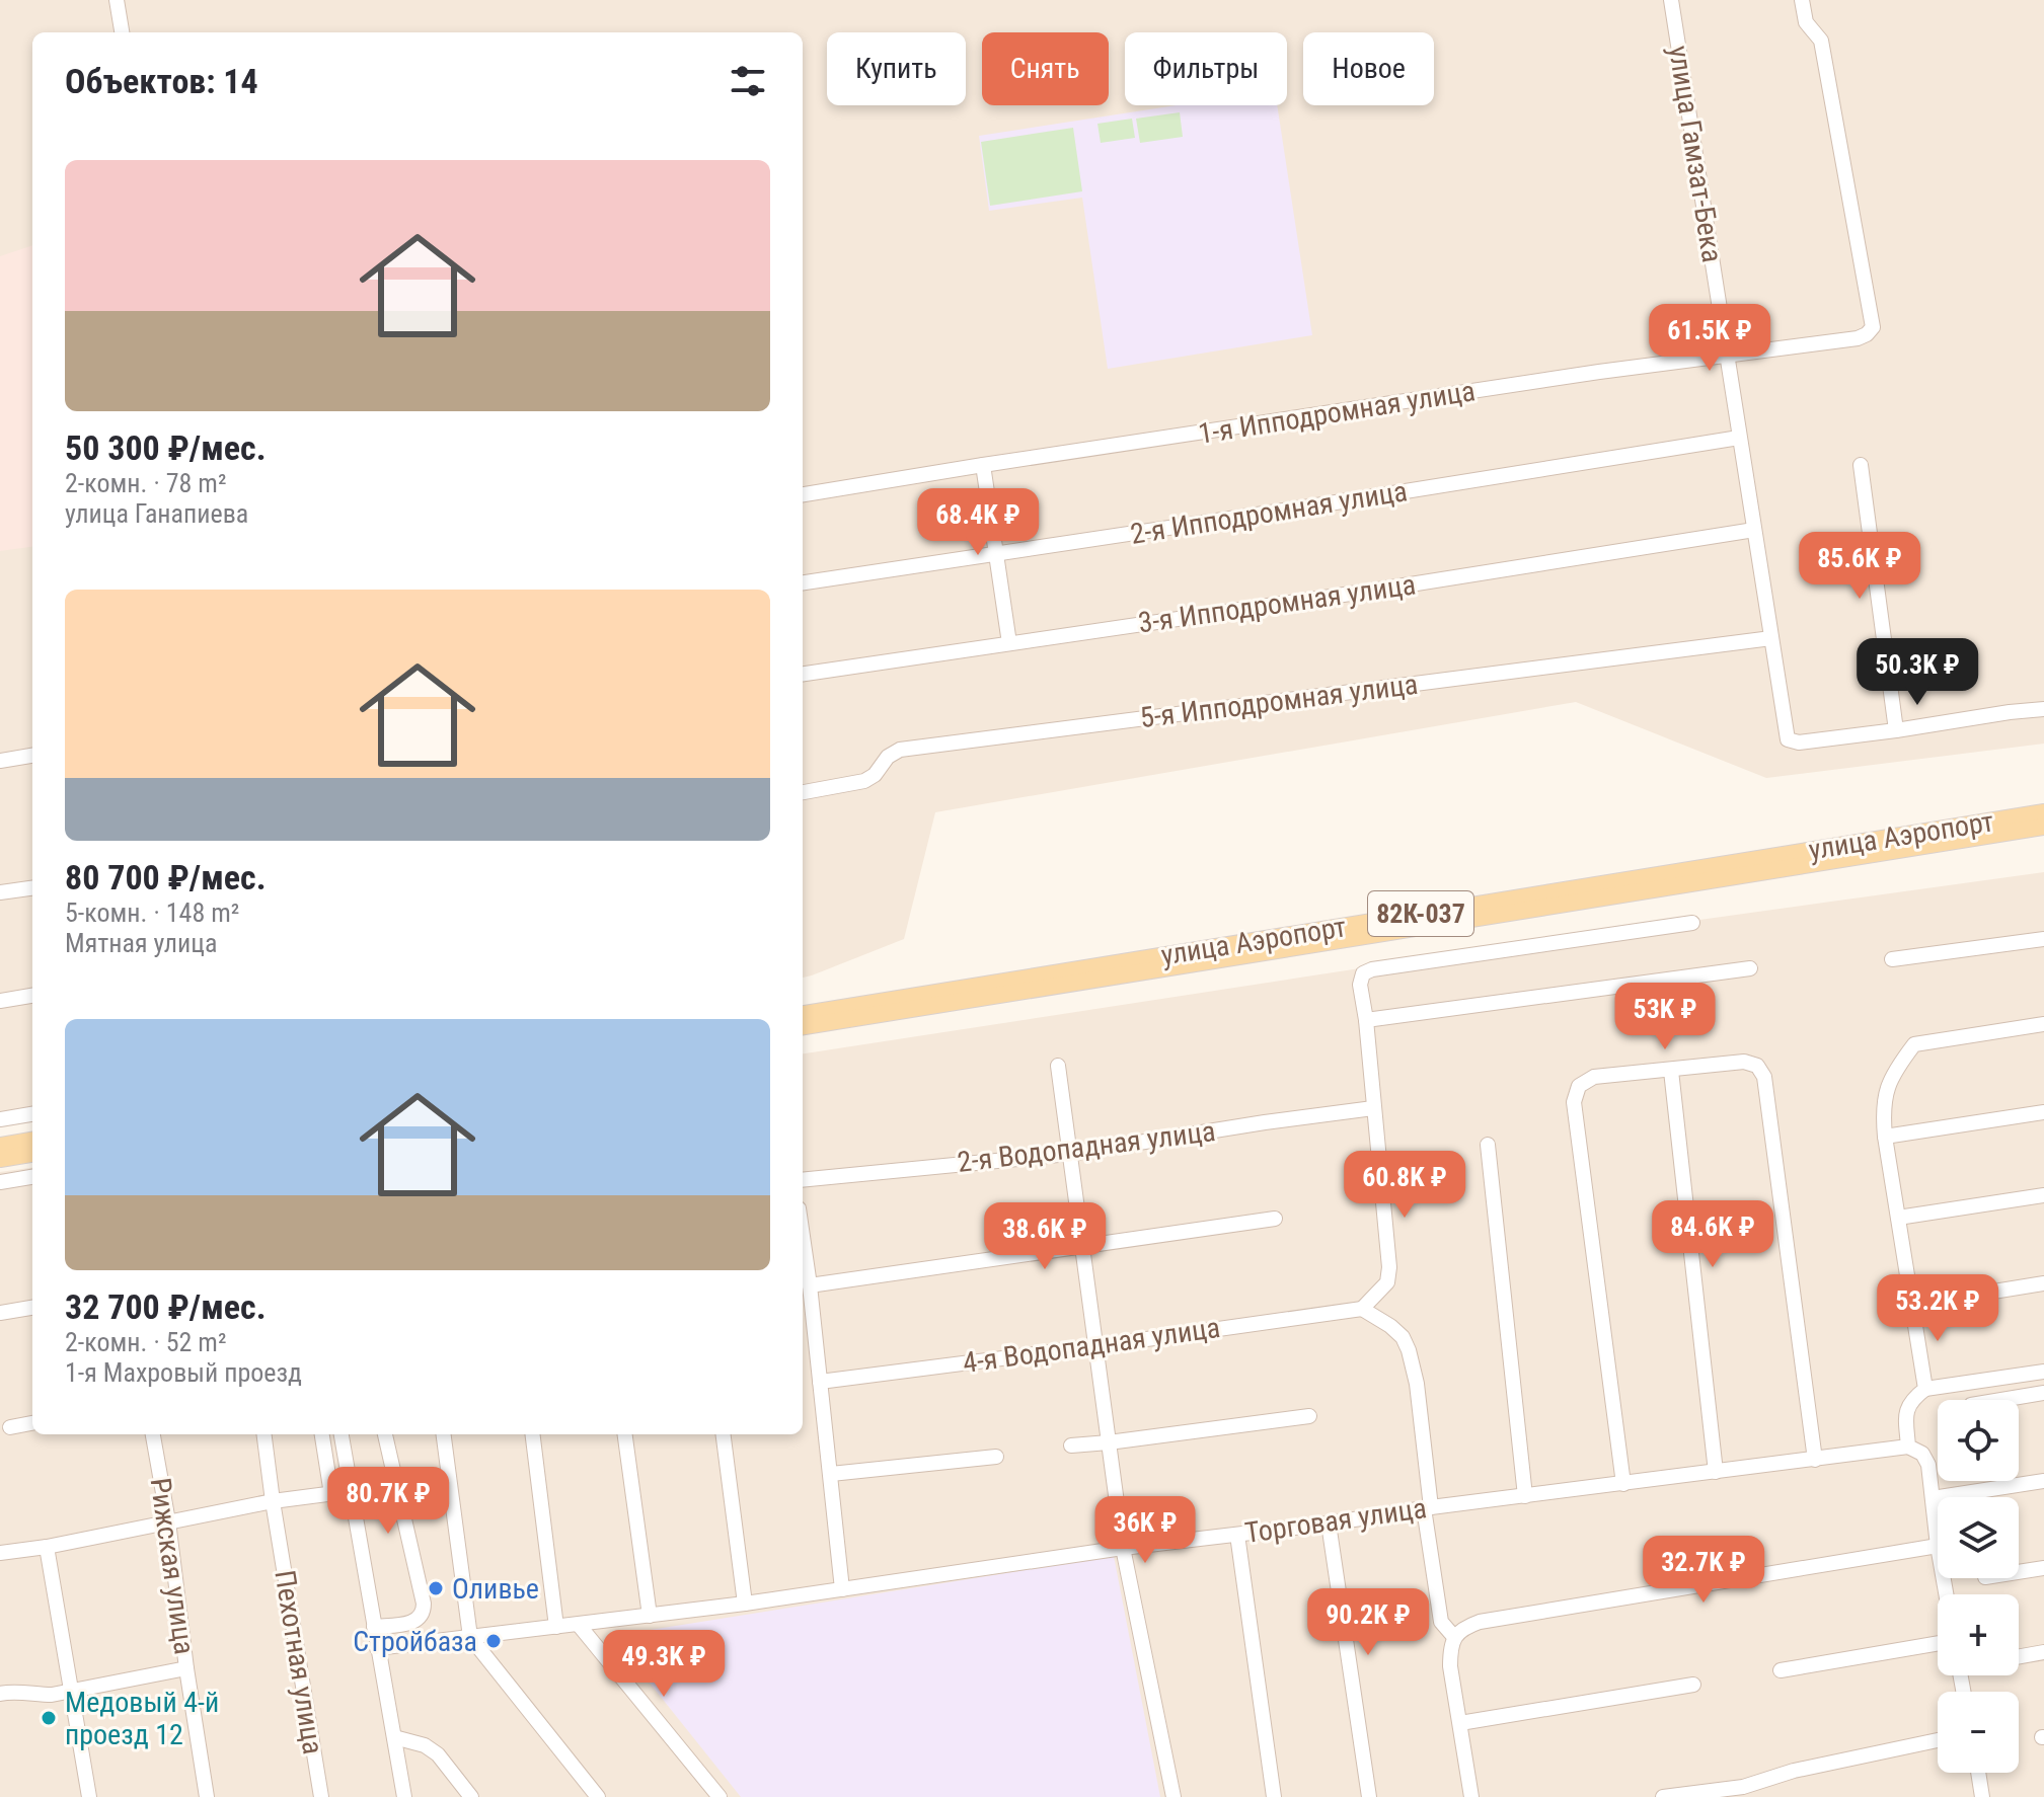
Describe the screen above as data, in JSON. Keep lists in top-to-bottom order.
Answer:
{
  "streets": {
    "main road": ["улица Аэропорт", "82К-037"],
    "street": [
      "улица Гамзат-Бека",
      "1-я Ипподромная улица",
      "2-я Ипподромная улица",
      "3-я Ипподромная улица",
      "5-я Ипподромная улица",
      "2-я Водопадная улица",
      "4-я Водопадная улица",
      "Торговая улица",
      "Рижская улица",
      "Пехотная улица"
    ]
  },
  "crossings": [
    ["улица Гамзат-Бека", "1-я Ипподромная улица"],
    ["улица Гамзат-Бека", "2-я Ипподромная улица"],
    ["улица Гамзат-Бека", "3-я Ипподромная улица"],
    ["улица Гамзат-Бека", "5-я Ипподромная улица"]
  ],
  "places": ["Оливье", "Стройбаза", "Медовый 4-й проезд 12"],
  "page": {
    "chip": [
      "Купить",
      "Снять",
      "Фильтры",
      "Новое"
    ],
    "heading": "Объектов: 14",
    "list": [
      {
        "name": "50 300 ₽/мес.",
        "note": "2-комн. · 78 m² · улица Ганапиева"
      },
      {
        "name": "80 700 ₽/мес.",
        "note": "5-комн. · 148 m² · Мятная улица"
      },
      {
        "name": "32 700 ₽/мес.",
        "note": "2-комн. · 52 m² · 1-я Махровый проезд"
      }
    ],
    "price": [
      "61.5K ₽",
      "68.4K ₽",
      "85.6K ₽",
      "50.3K ₽",
      "53K ₽",
      "60.8K ₽",
      "84.6K ₽",
      "38.6K ₽",
      "53.2K ₽",
      "80.7K ₽",
      "36K ₽",
      "32.7K ₽",
      "90.2K ₽",
      "49.3K ₽"
    ],
    "map_buttons": ["+", "−"]
  }
}
